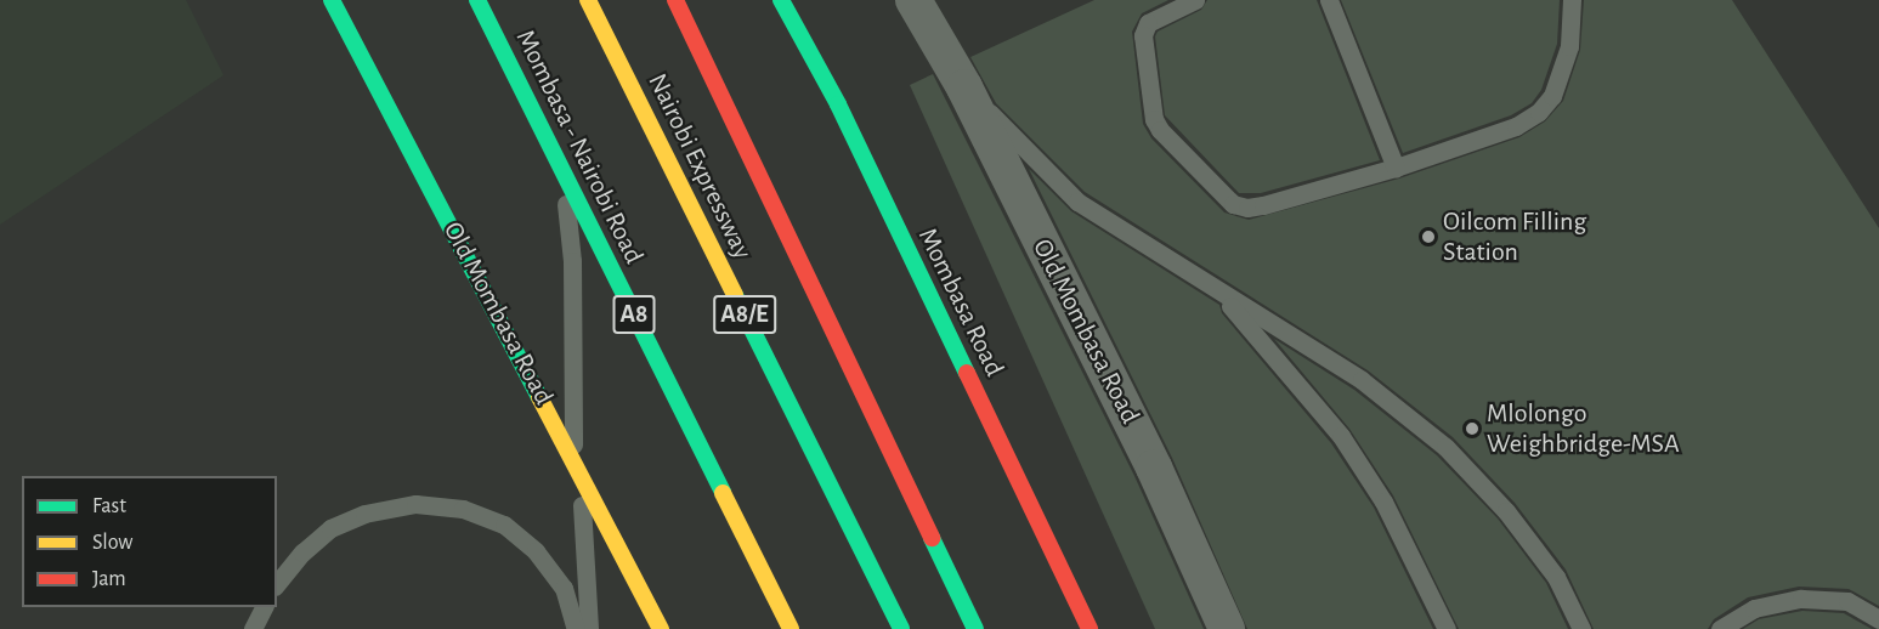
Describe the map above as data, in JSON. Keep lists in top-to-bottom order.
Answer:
{
  "streets": {
    "main road": [
      "Mombasa - Nairobi Road",
      "Nairobi Expressway",
      "Mombasa Road",
      "Old Mombasa Road",
      "A8",
      "A8/E"
    ]
  },
  "places": ["Oilcom Filling Station", "Mlolongo Weighbridge-MSA"],
  "legend": ["Fast", "Slow", "Jam"]
}
